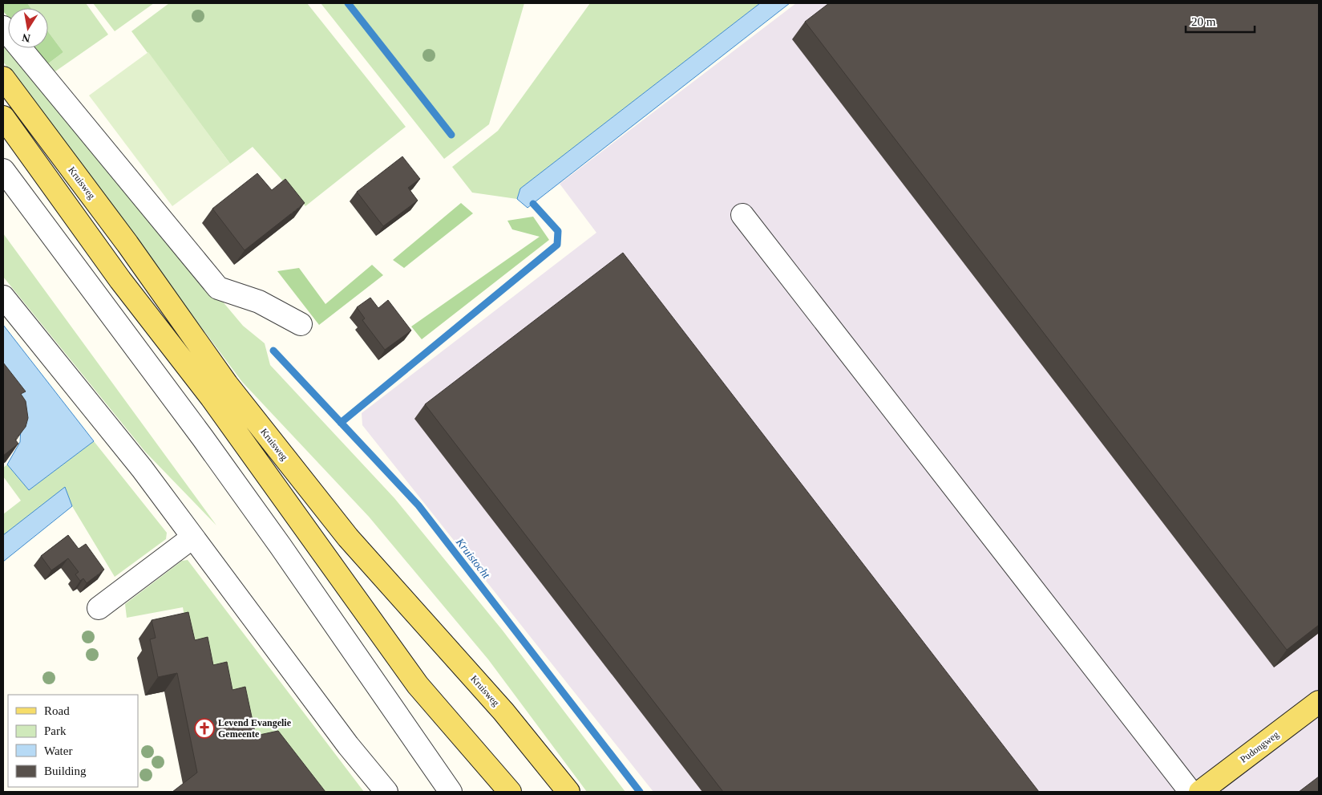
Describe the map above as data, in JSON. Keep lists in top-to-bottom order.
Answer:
{
  "streets": {
    "main road": ["Kruisweg", "Pudongweg"]
  },
  "water": ["Kruistocht"],
  "places": {
    "church": ["Levend Evangelie Gemeente"]
  },
  "legend": [
    "Road",
    "Park",
    "Water",
    "Building"
  ],
  "scale_bar": "20 m",
  "north": "bottom"
}
